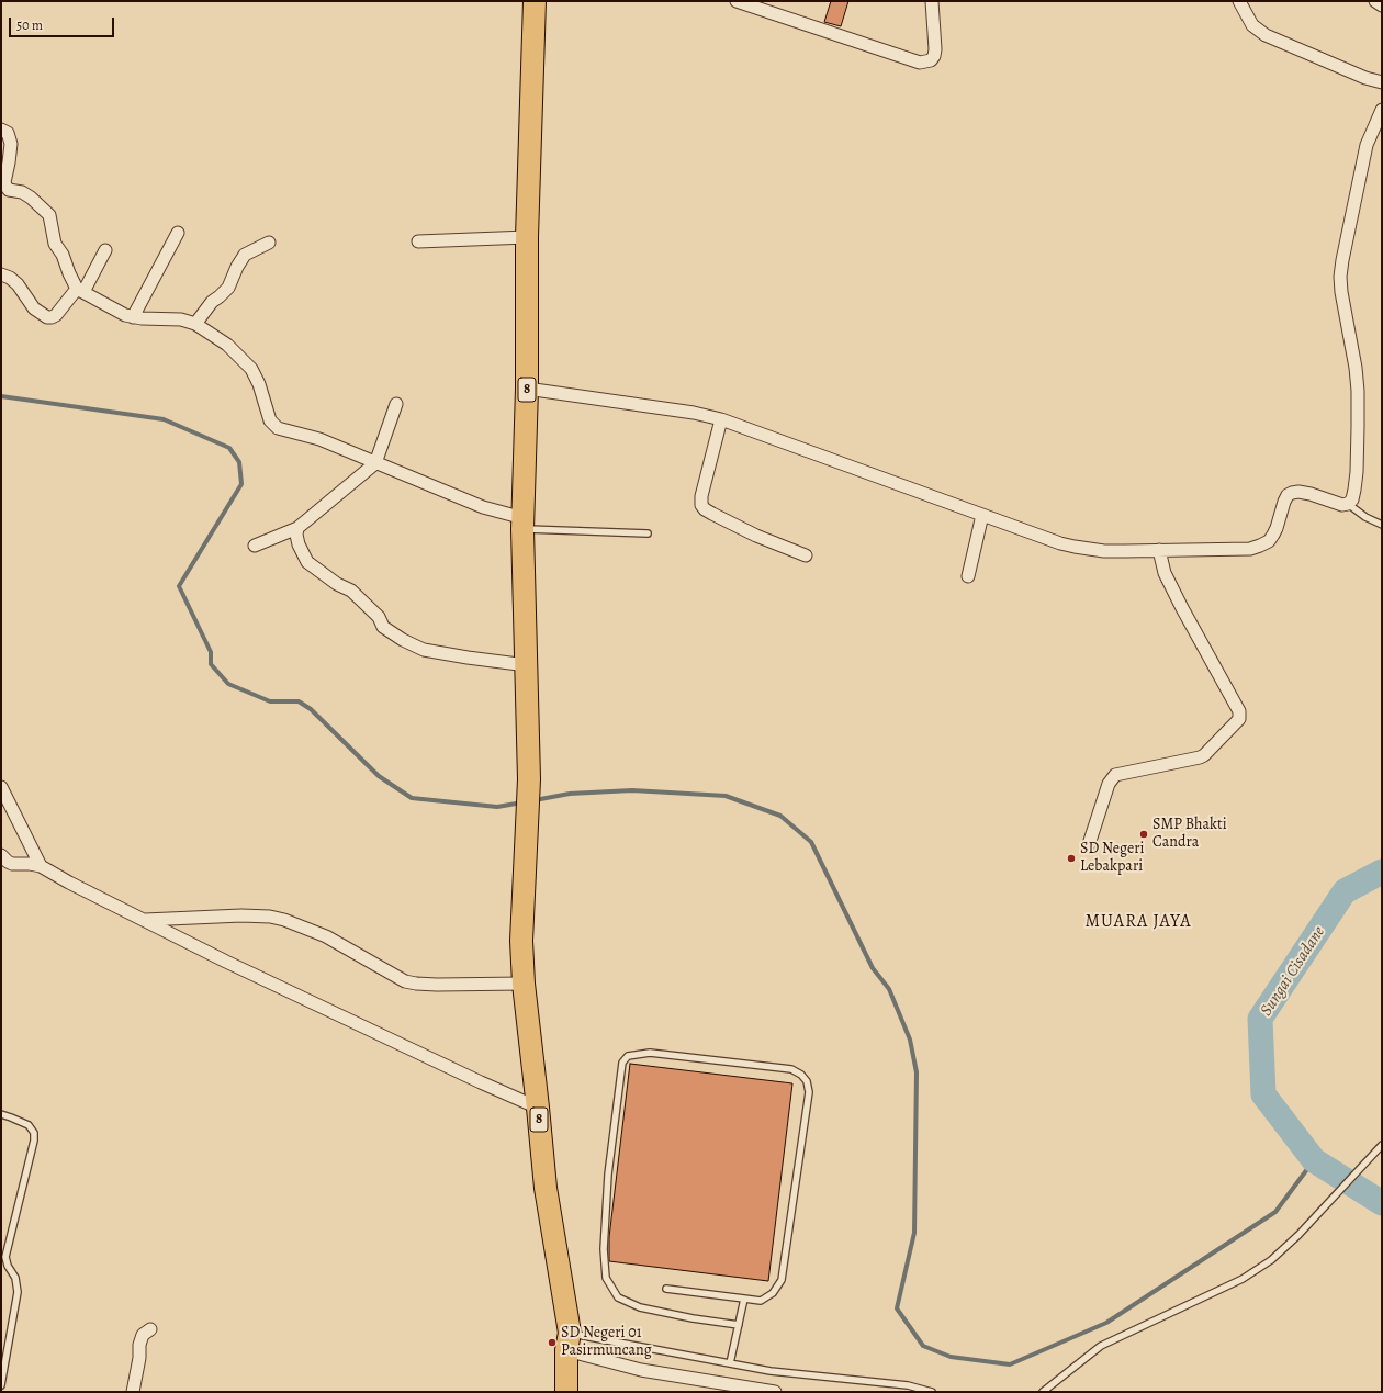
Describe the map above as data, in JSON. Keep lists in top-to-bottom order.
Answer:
{
  "streets": {
    "highway": ["8"]
  },
  "districts": ["MUARA JAYA"],
  "water": ["Sungai Cisadane"],
  "places": ["SMP Bhakti Candra", "SD Negeri Lebakpari", "SD Negeri 01 Pasirmuncang"],
  "scale_bar": "50 m"
}
